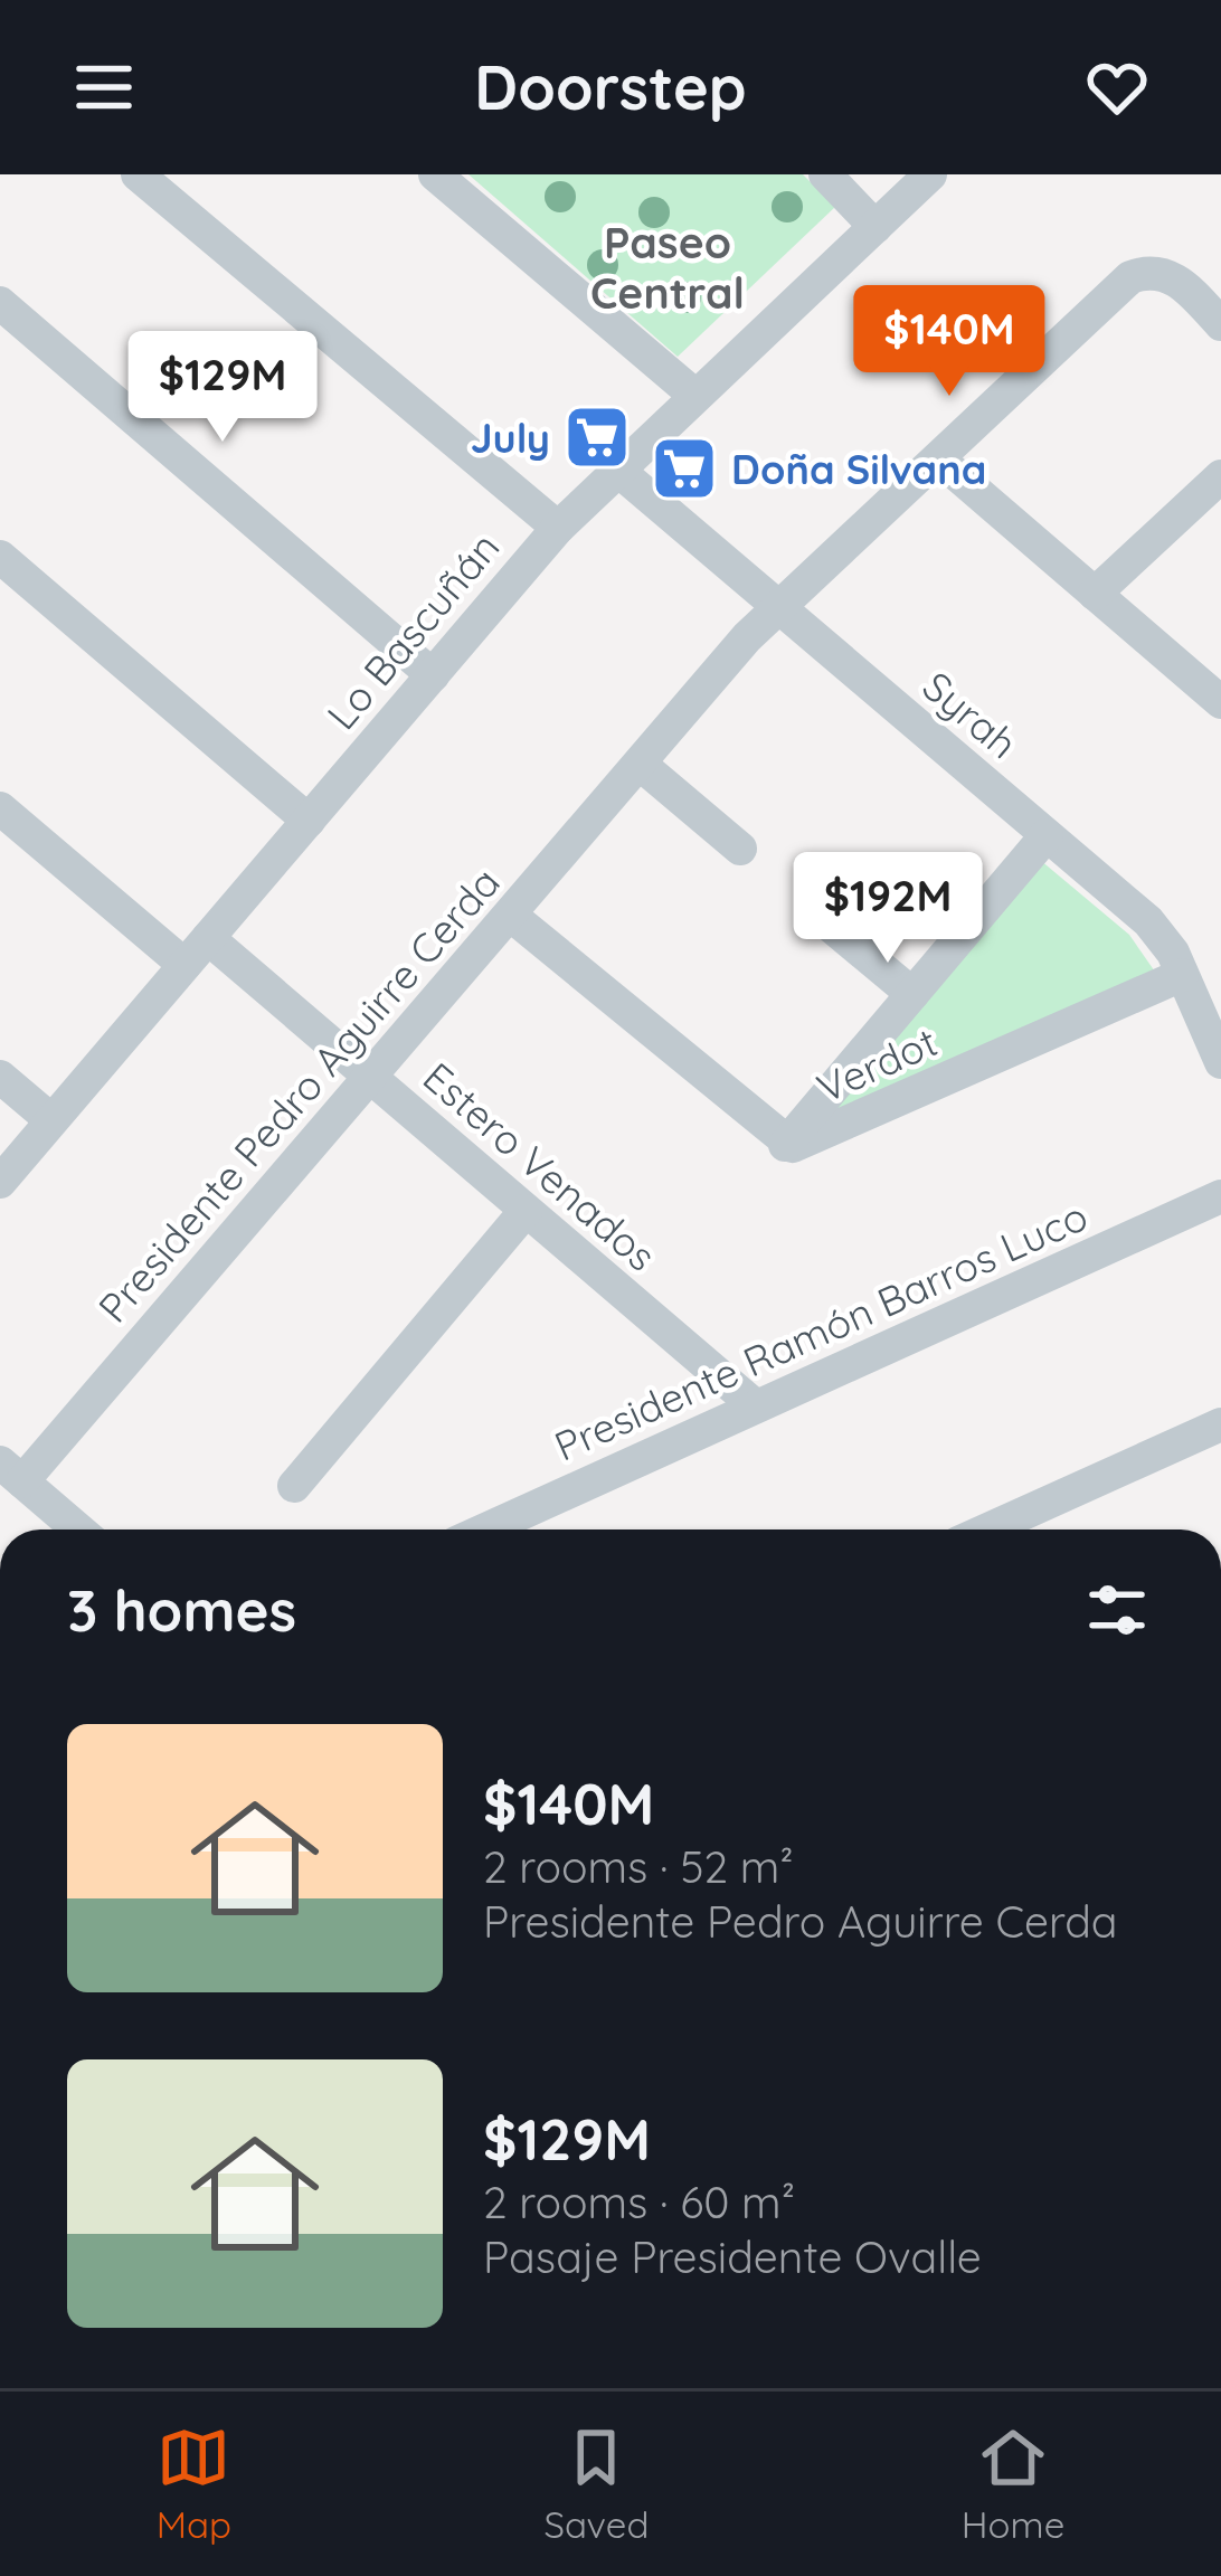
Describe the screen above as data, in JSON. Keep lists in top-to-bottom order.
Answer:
{
  "streets": {
    "street": [
      "Lo Bascuñán",
      "Syrah",
      "Verdot",
      "Presidente Pedro Aguirre Cerda",
      "Estero Venados",
      "Presidente Ramón Barros Luco"
    ]
  },
  "crossings": [
    ["Lo Bascuñán", "Syrah"],
    ["Lo Bascuñán", "Estero Venados"],
    ["Syrah", "Verdot"],
    ["Syrah", "Presidente Pedro Aguirre Cerda"],
    ["Verdot", "Presidente Pedro Aguirre Cerda"],
    ["Presidente Pedro Aguirre Cerda", "Estero Venados"],
    ["Estero Venados", "Presidente Ramón Barros Luco"]
  ],
  "districts": ["Paseo Central"],
  "places": {
    "supermarket": ["July", "Doña Silvana"]
  },
  "page": {
    "header": "Doorstep",
    "price": ["$140M", "$129M", "$192M"],
    "heading": "3 homes",
    "list": [
      {
        "name": "$140M",
        "note": "2 rooms · 52 m² · Presidente Pedro Aguirre Cerda"
      },
      {
        "name": "$129M",
        "note": "2 rooms · 60 m² · Pasaje Presidente Ovalle"
      }
    ],
    "tabs": ["Map", "Saved", "Home"]
  }
}
